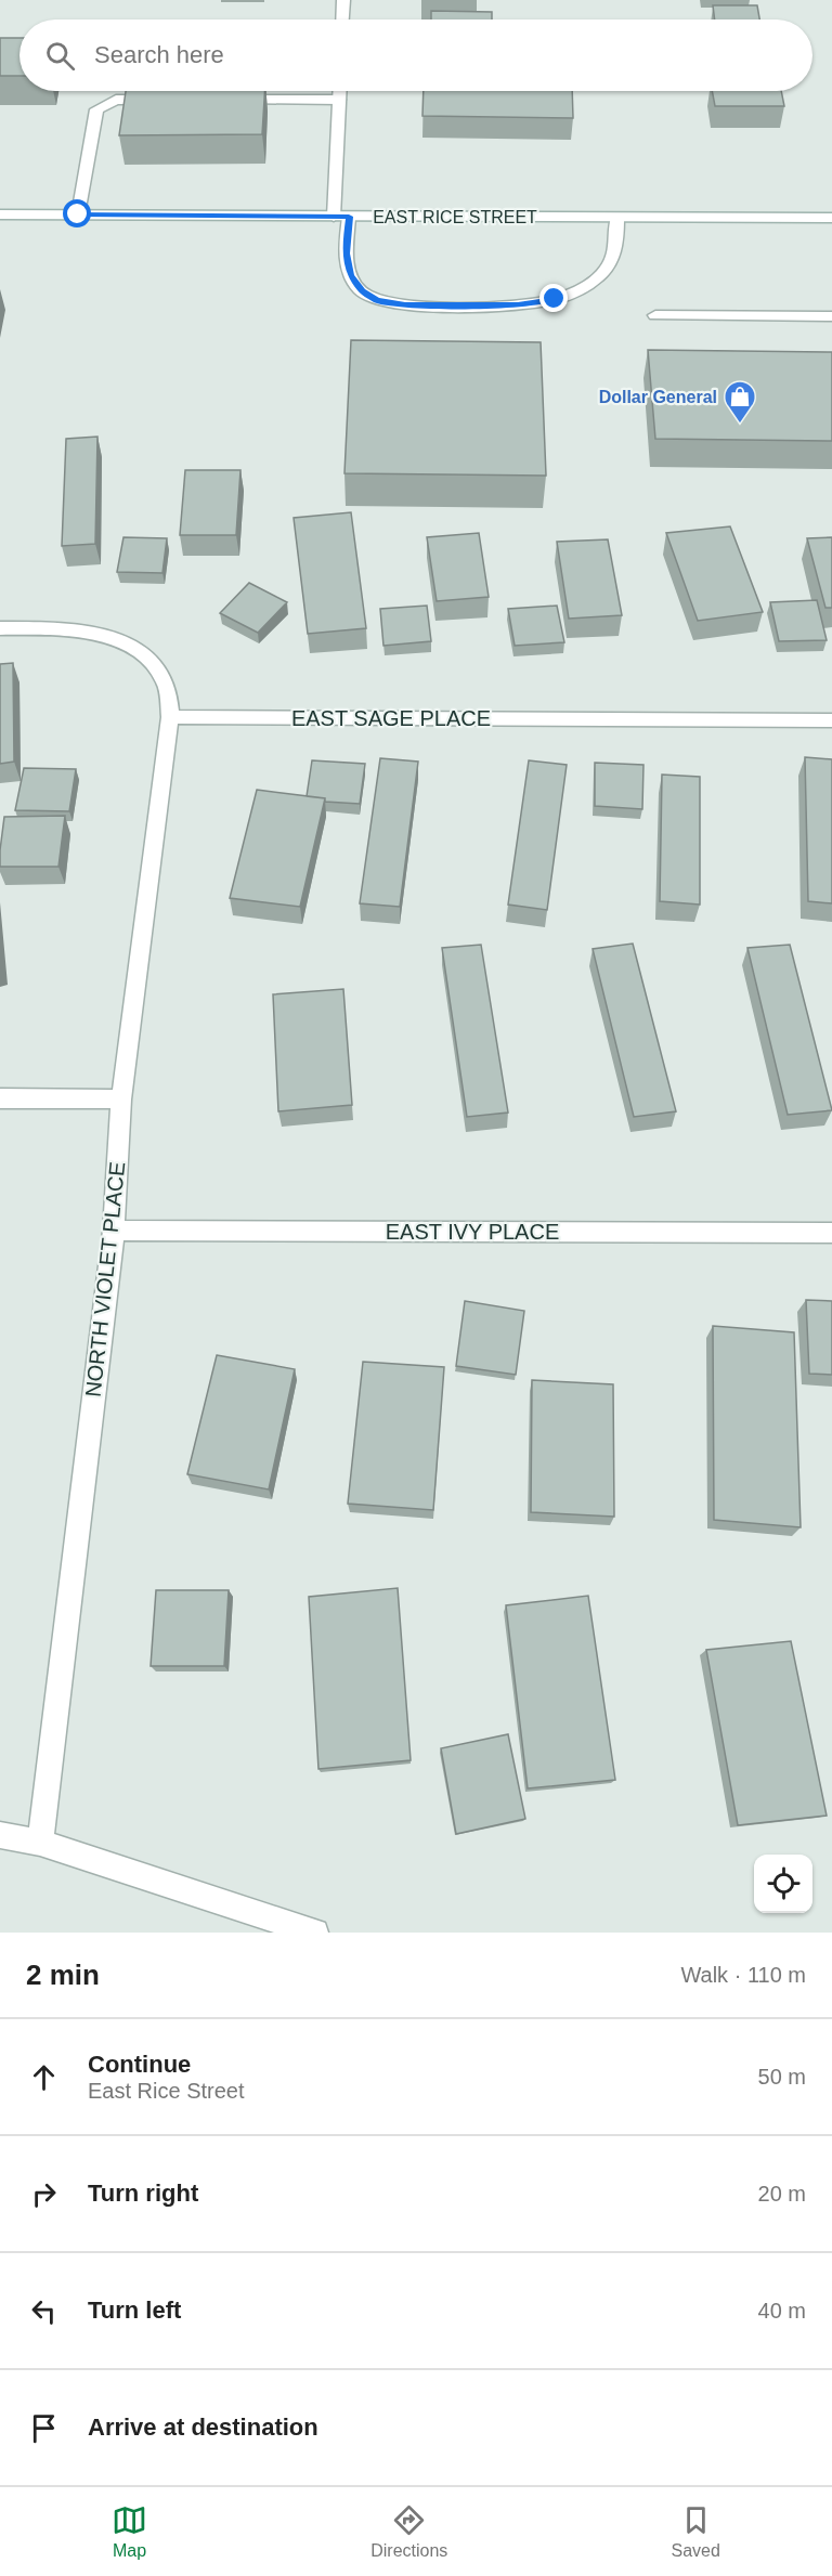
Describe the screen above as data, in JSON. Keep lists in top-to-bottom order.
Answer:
{
  "streets": {
    "street": [
      "EAST RICE STREET",
      "EAST SAGE PLACE",
      "EAST IVY PLACE",
      "NORTH VIOLET PLACE"
    ]
  },
  "crossings": [
    ["EAST SAGE PLACE", "NORTH VIOLET PLACE"],
    ["EAST IVY PLACE", "NORTH VIOLET PLACE"]
  ],
  "places": {
    "shop": ["Dollar General"]
  },
  "page": {
    "search": "Search here",
    "heading": ["2 min", "Walk · 110 m"],
    "list": [
      ["Continue", "East Rice Street", "50 m"],
      ["Turn right", "20 m"],
      ["Turn left", "40 m"],
      "Arrive at destination"
    ],
    "nav": ["Map", "Directions", "Saved"]
  }
}
